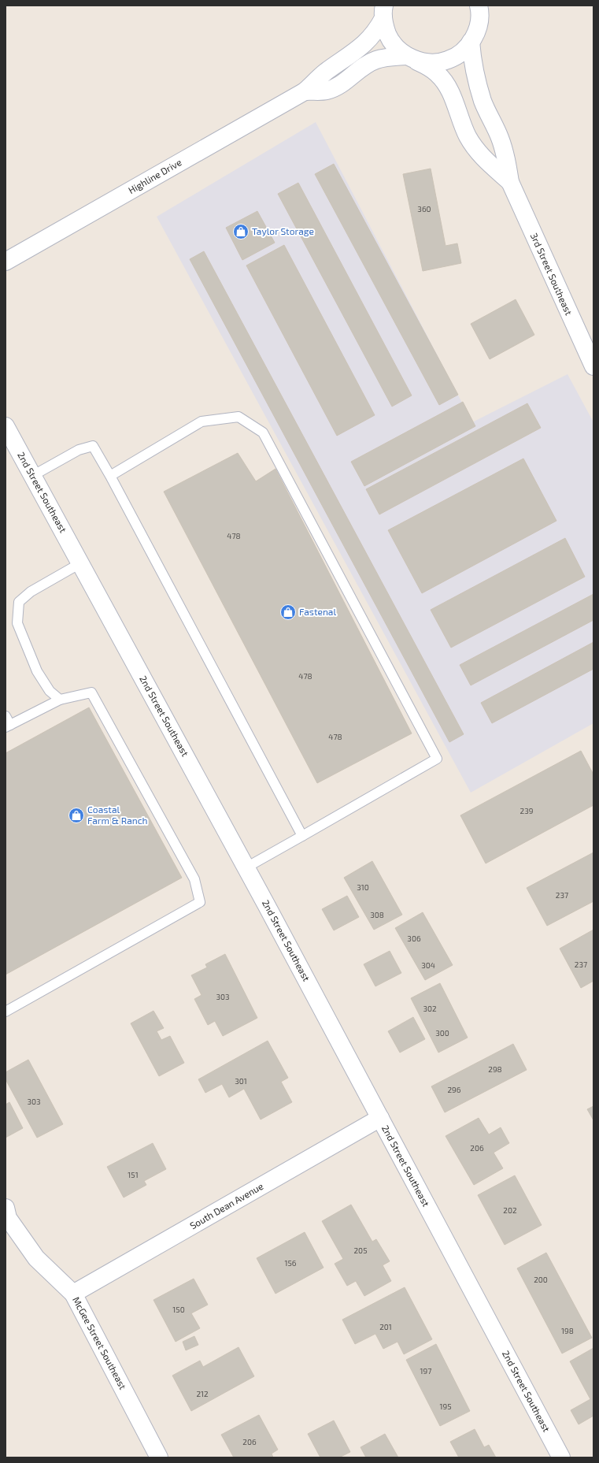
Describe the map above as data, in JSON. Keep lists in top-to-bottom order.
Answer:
{
  "streets": {
    "street": [
      "Highline Drive",
      "3rd Street Southeast",
      "2nd Street Southeast",
      "South Dean Avenue",
      "McGee Street Southeast"
    ]
  },
  "crossings": [
    ["Highline Drive", "3rd Street Southeast"],
    ["2nd Street Southeast", "South Dean Avenue"],
    ["South Dean Avenue", "McGee Street Southeast"]
  ],
  "places": {
    "shop": ["Taylor Storage", "Fastenal", "Coastal Farm & Ranch"]
  },
  "house_numbers": [
    "360",
    "478",
    "478",
    "478",
    "239",
    "310",
    "237",
    "308",
    "306",
    "237",
    "304",
    "303",
    "302",
    "300",
    "298",
    "301",
    "296",
    "303",
    "206",
    "151",
    "202",
    "205",
    "156",
    "200",
    "150",
    "201",
    "198",
    "197",
    "212",
    "195",
    "206"
  ]
}
